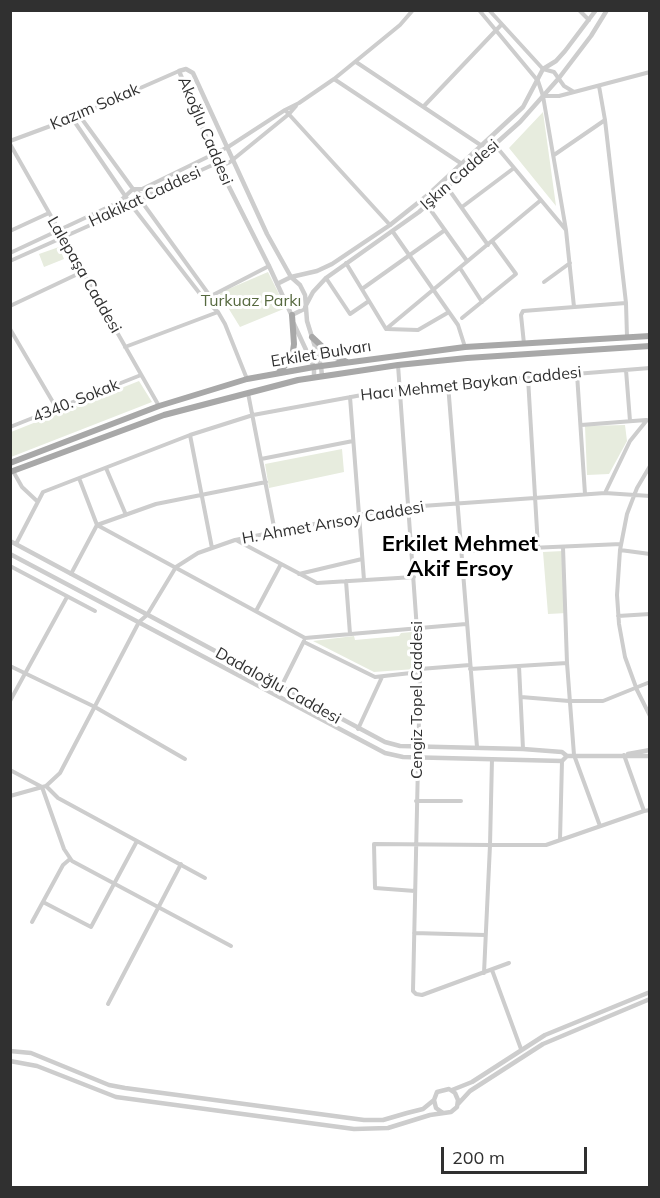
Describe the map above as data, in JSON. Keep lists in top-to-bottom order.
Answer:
{
  "streets": {
    "main road": ["Erkilet Bulvarı"],
    "street": [
      "Kazım Sokak",
      "Akoğlu Caddesi",
      "Işkın Caddesi",
      "Hakikat Caddesi",
      "Lalepaşa Caddesi",
      "Hacı Mehmet Baykan Caddesi",
      "4340. Sokak",
      "H. Ahmet Arısoy Caddesi",
      "Dadaloğlu Caddesi",
      "Cengiz Topel Caddesi"
    ]
  },
  "crossings": [
    ["Kazım Sokak", "Akoğlu Caddesi"],
    ["Kazım Sokak", "Lalepaşa Caddesi"],
    ["Akoğlu Caddesi", "Işkın Caddesi"],
    ["Akoğlu Caddesi", "Hakikat Caddesi"],
    ["Akoğlu Caddesi", "Erkilet Bulvarı"],
    ["Hakikat Caddesi", "Lalepaşa Caddesi"],
    ["Lalepaşa Caddesi", "Erkilet Bulvarı"],
    ["Lalepaşa Caddesi", "4340. Sokak"],
    ["Erkilet Bulvarı", "Cengiz Topel Caddesi"],
    ["Hacı Mehmet Baykan Caddesi", "Dadaloğlu Caddesi"],
    ["Hacı Mehmet Baykan Caddesi", "Cengiz Topel Caddesi"],
    ["H. Ahmet Arısoy Caddesi", "Dadaloğlu Caddesi"],
    ["H. Ahmet Arısoy Caddesi", "Cengiz Topel Caddesi"],
    ["Dadaloğlu Caddesi", "Cengiz Topel Caddesi"]
  ],
  "districts": ["Erkilet Mehmet Akif Ersoy"],
  "parks": ["Turkuaz Parkı"],
  "scale_bar": "200 m"
}
